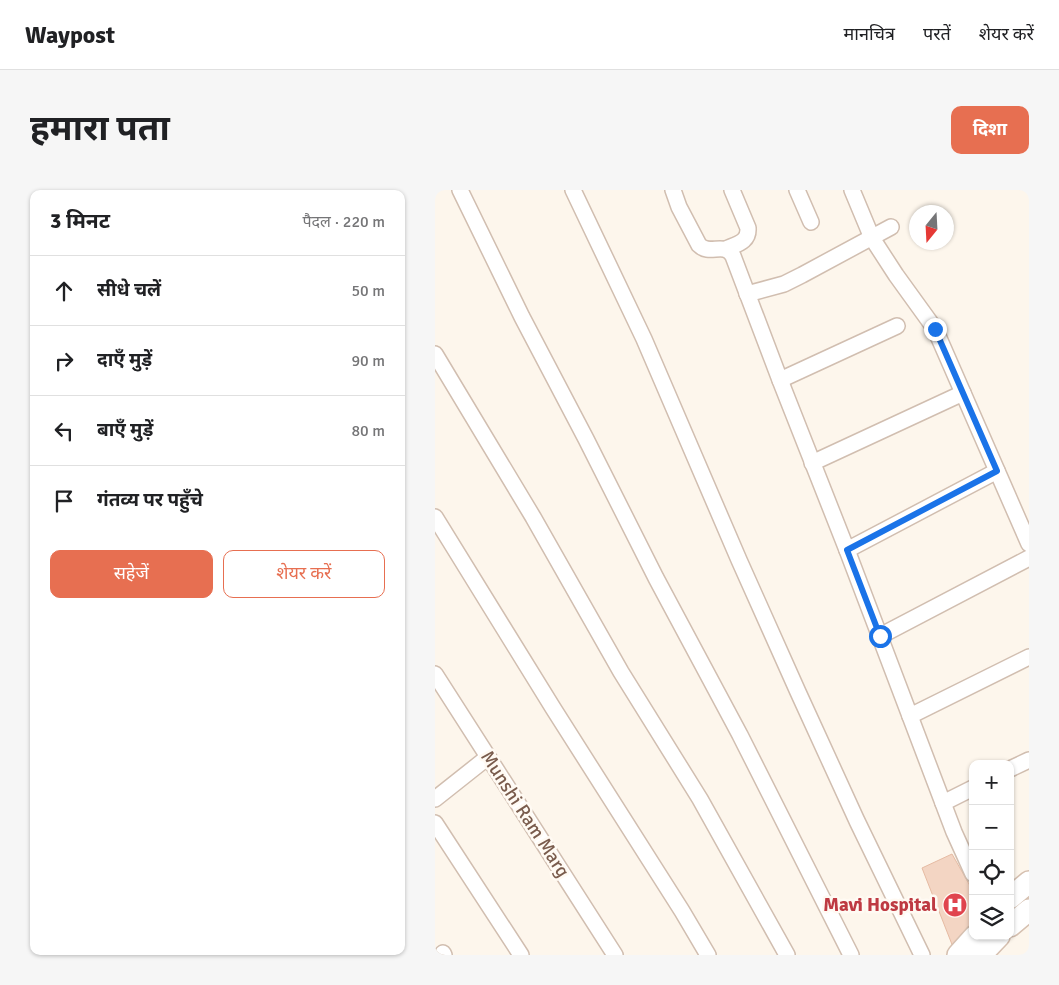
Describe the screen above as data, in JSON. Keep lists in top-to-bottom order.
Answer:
{
  "streets": {
    "street": ["Munshi Ram Marg"]
  },
  "places": {
    "hospital": ["Mavi Hospital"]
  },
  "north": "bottom",
  "page": {
    "header": "Waypost",
    "nav": ["मानचित्र", "परतें", "शेयर करें"],
    "buttons": [
      "दिशा",
      ["सहेजें", "शेयर करें"]
    ],
    "title": "हमारा पता",
    "heading": ["3 मिनट", "पैदल · 220 m"],
    "list": [
      ["सीधे चलें", "50 m"],
      ["दाएँ मुड़ें", "90 m"],
      ["बाएँ मुड़ें", "80 m"],
      "गंतव्य पर पहुँचे"
    ],
    "map_buttons": ["+", "−"]
  }
}
